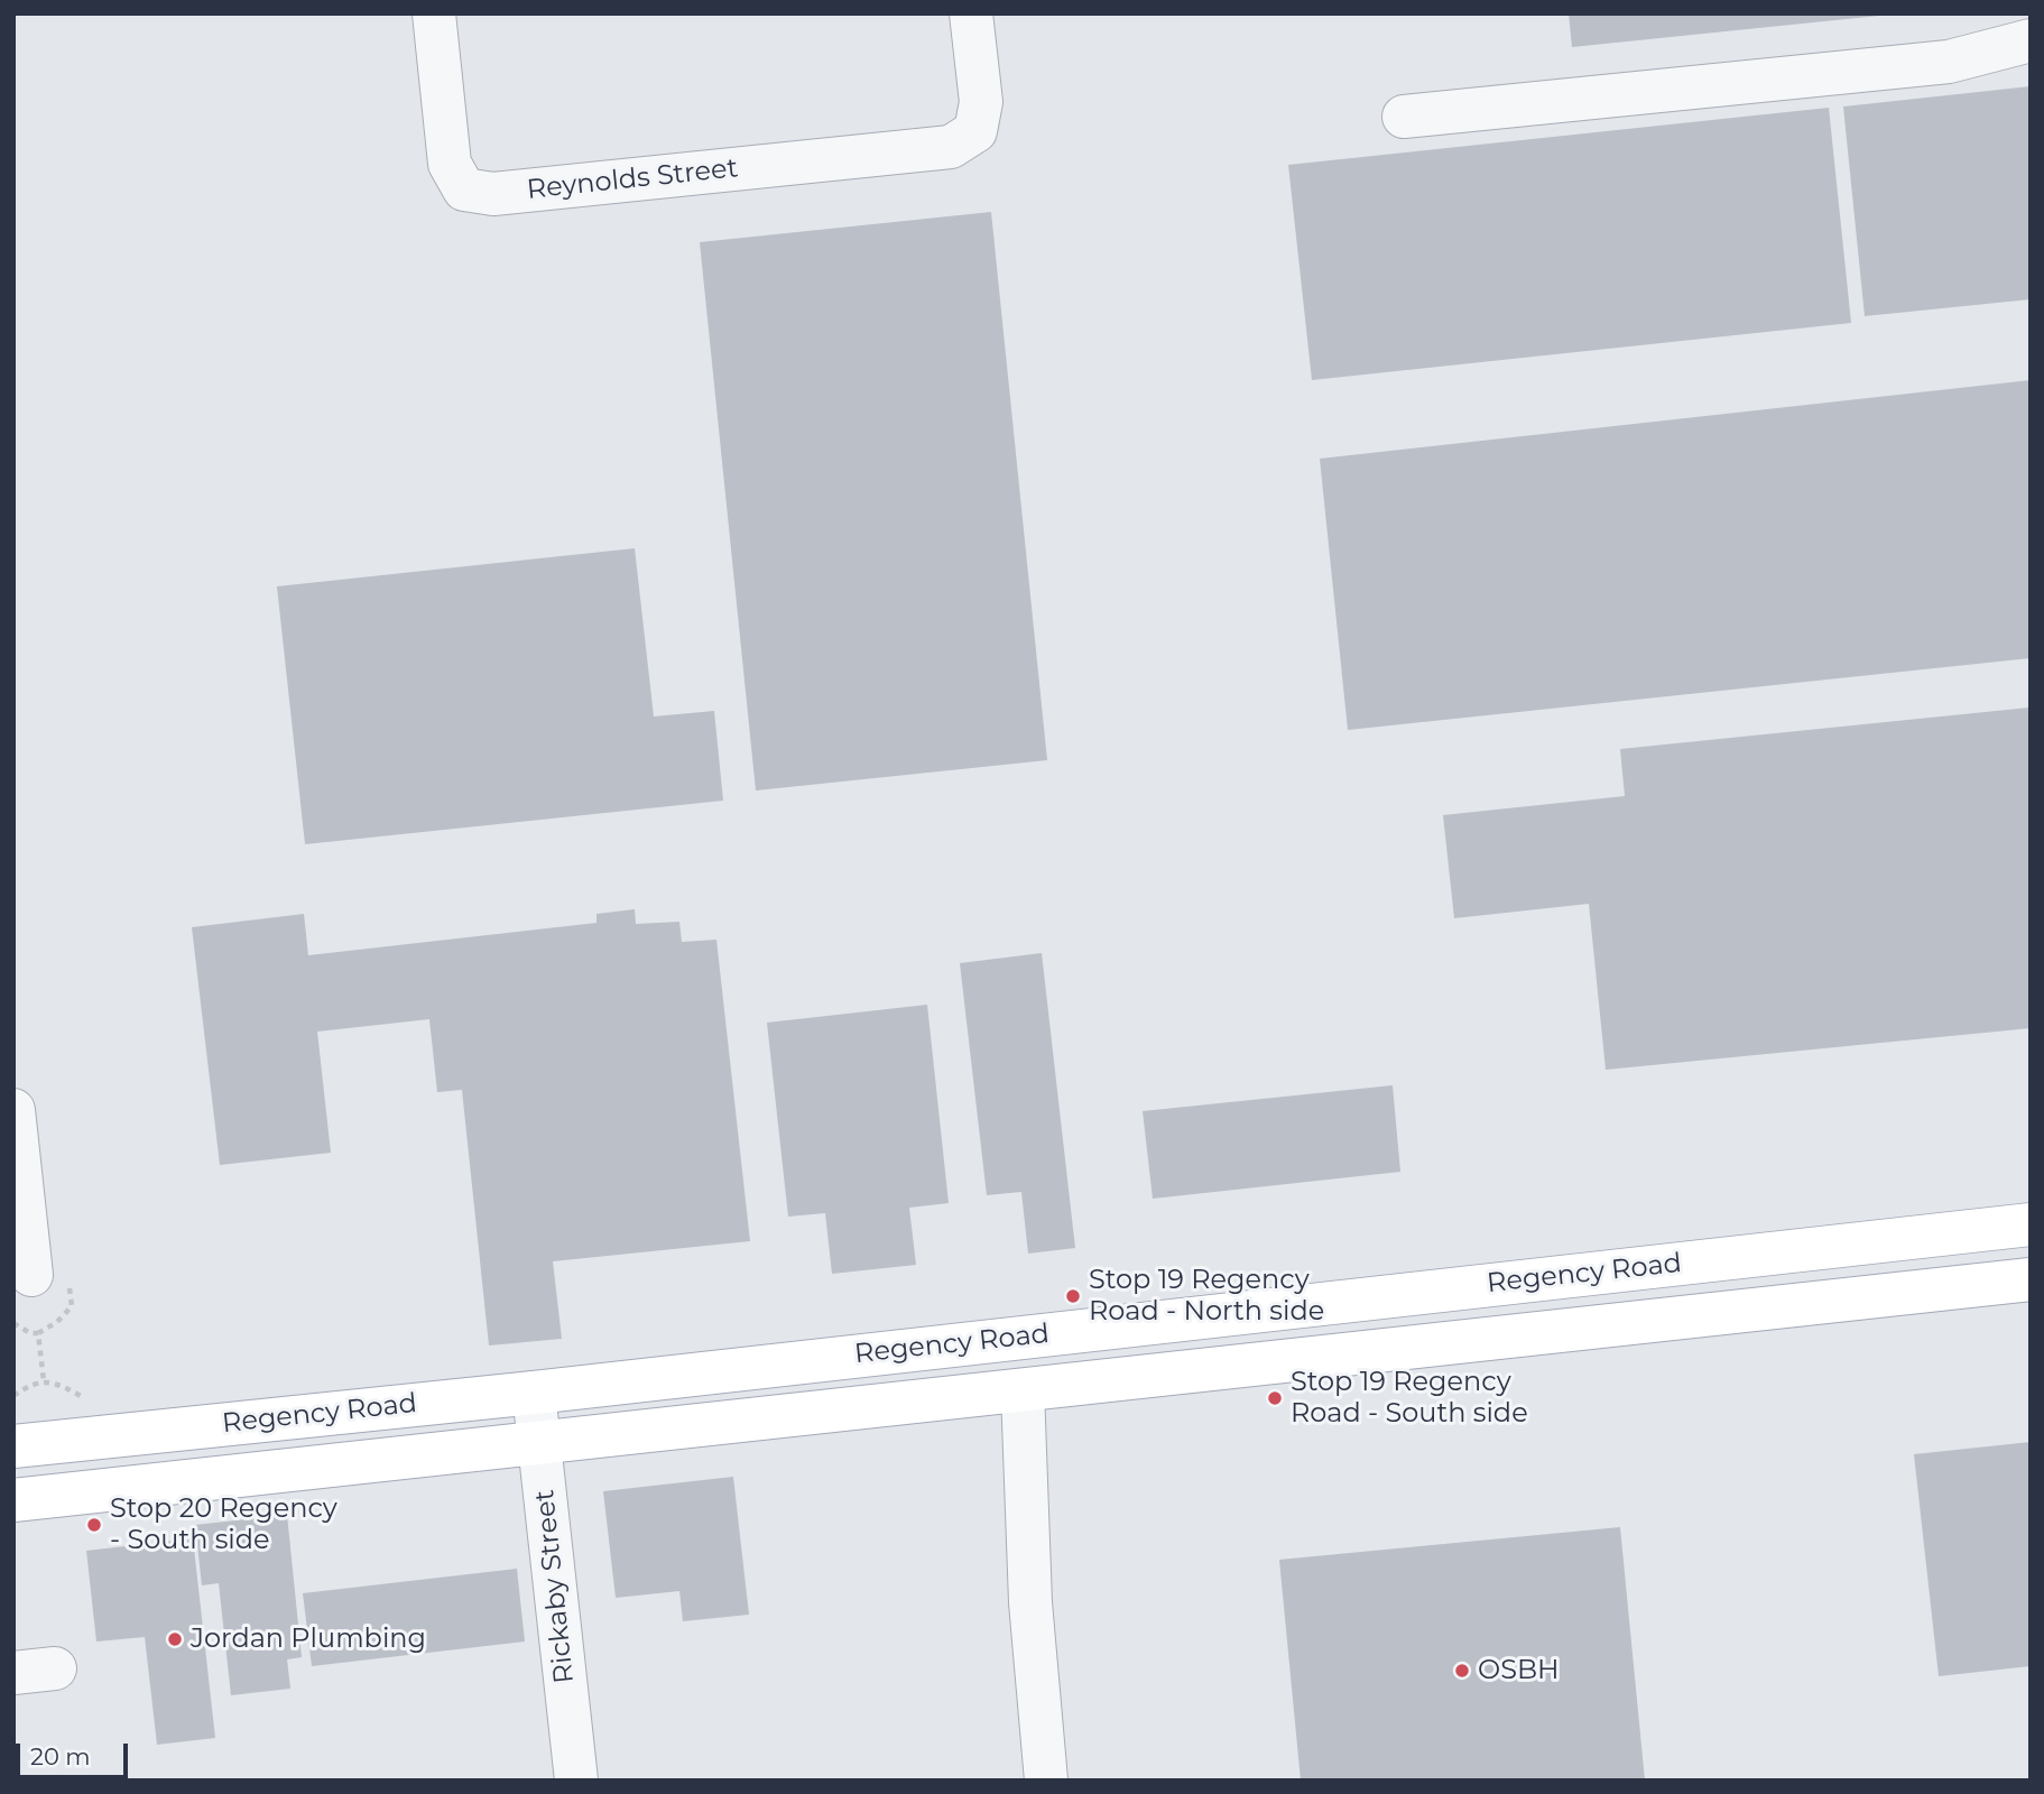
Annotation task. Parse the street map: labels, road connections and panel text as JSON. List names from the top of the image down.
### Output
{
  "streets": {
    "main road": ["Regency Road"],
    "street": ["Reynolds Street", "Rickaby Street"]
  },
  "crossings": [
    ["Regency Road", "Rickaby Street"]
  ],
  "places": [
    "Stop 19 Regency Road - North side",
    "Stop 19 Regency Road - South side",
    "Stop 20 Regency - South side",
    "Jordan Plumbing",
    "OSBH"
  ],
  "scale_bar": "20 m"
}
